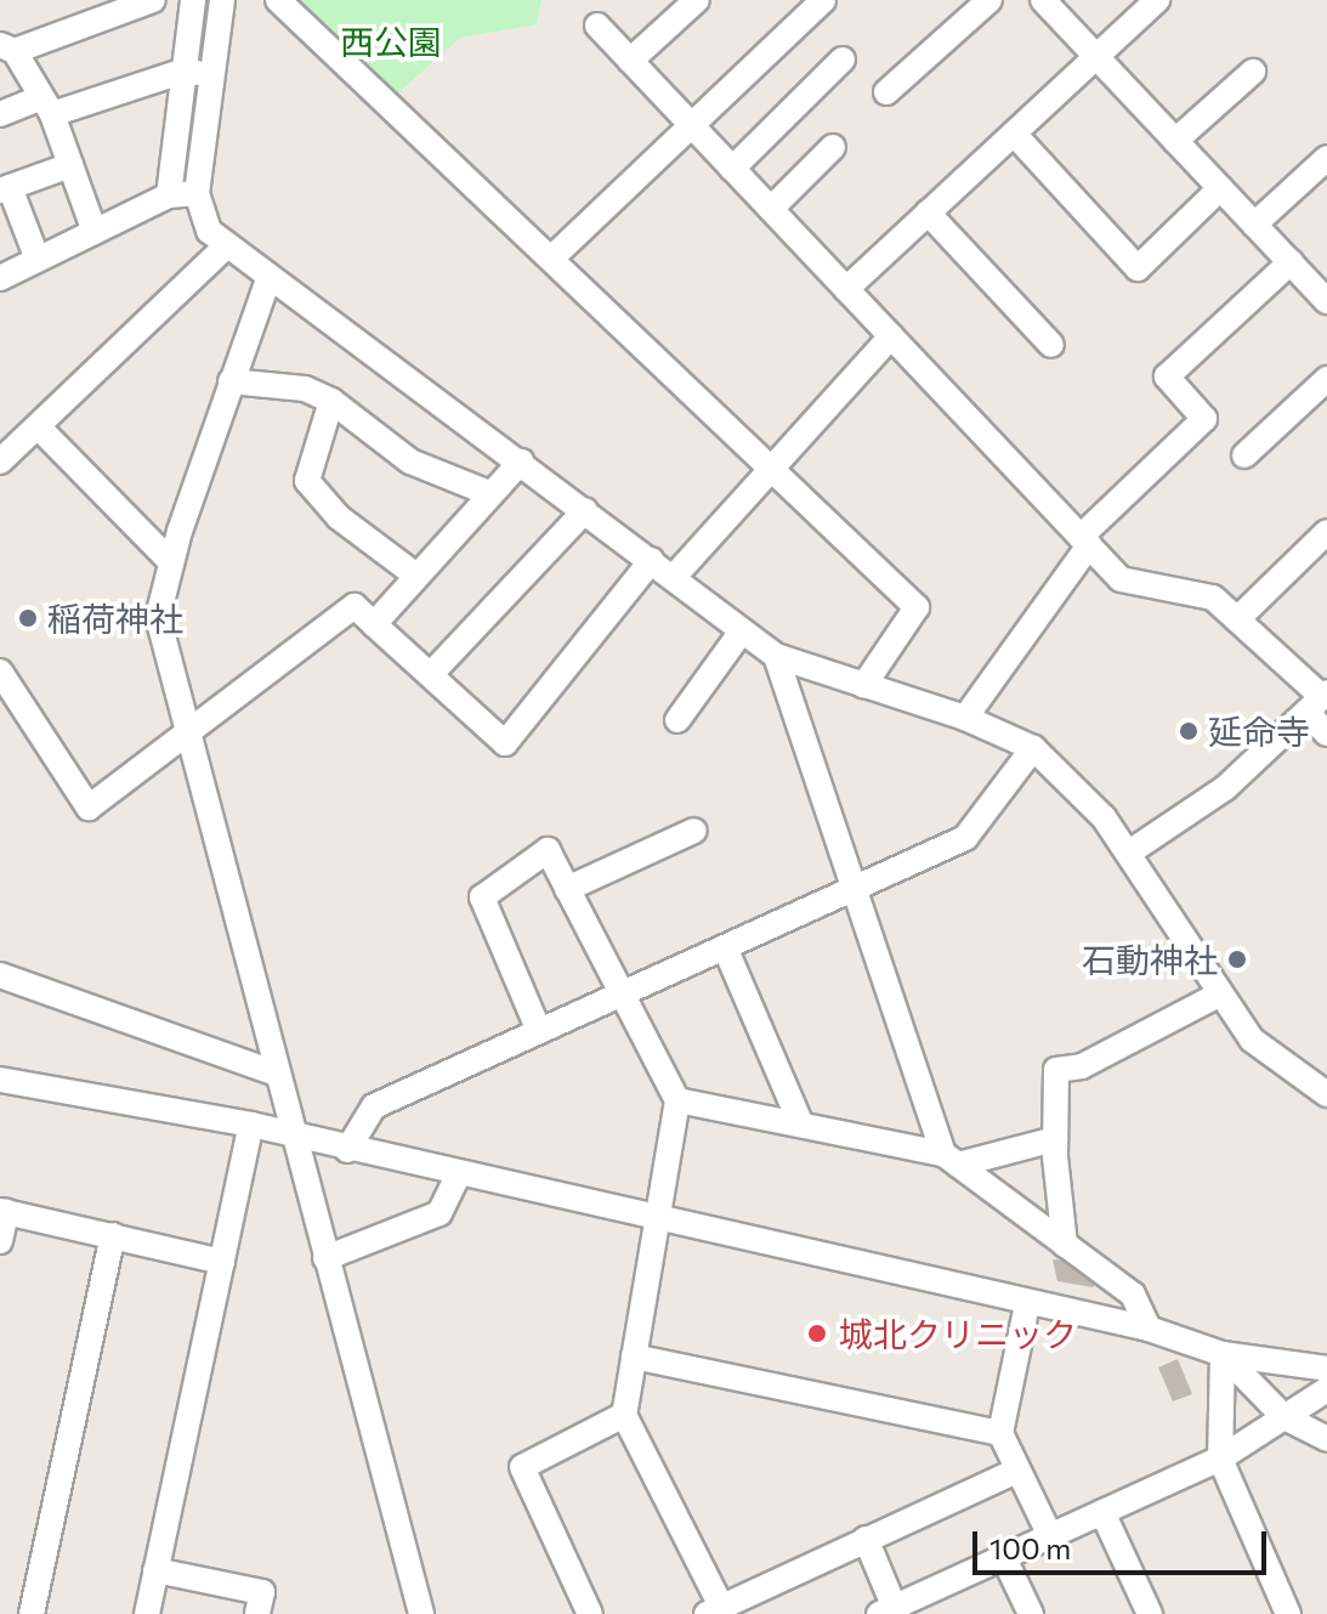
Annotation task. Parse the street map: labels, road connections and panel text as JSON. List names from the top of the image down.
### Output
{
  "parks": ["西公園"],
  "places": [
    "稲荷神社",
    "延命寺",
    "石動神社",
    "城北クリニック"
  ],
  "scale_bar": "100 m"
}
